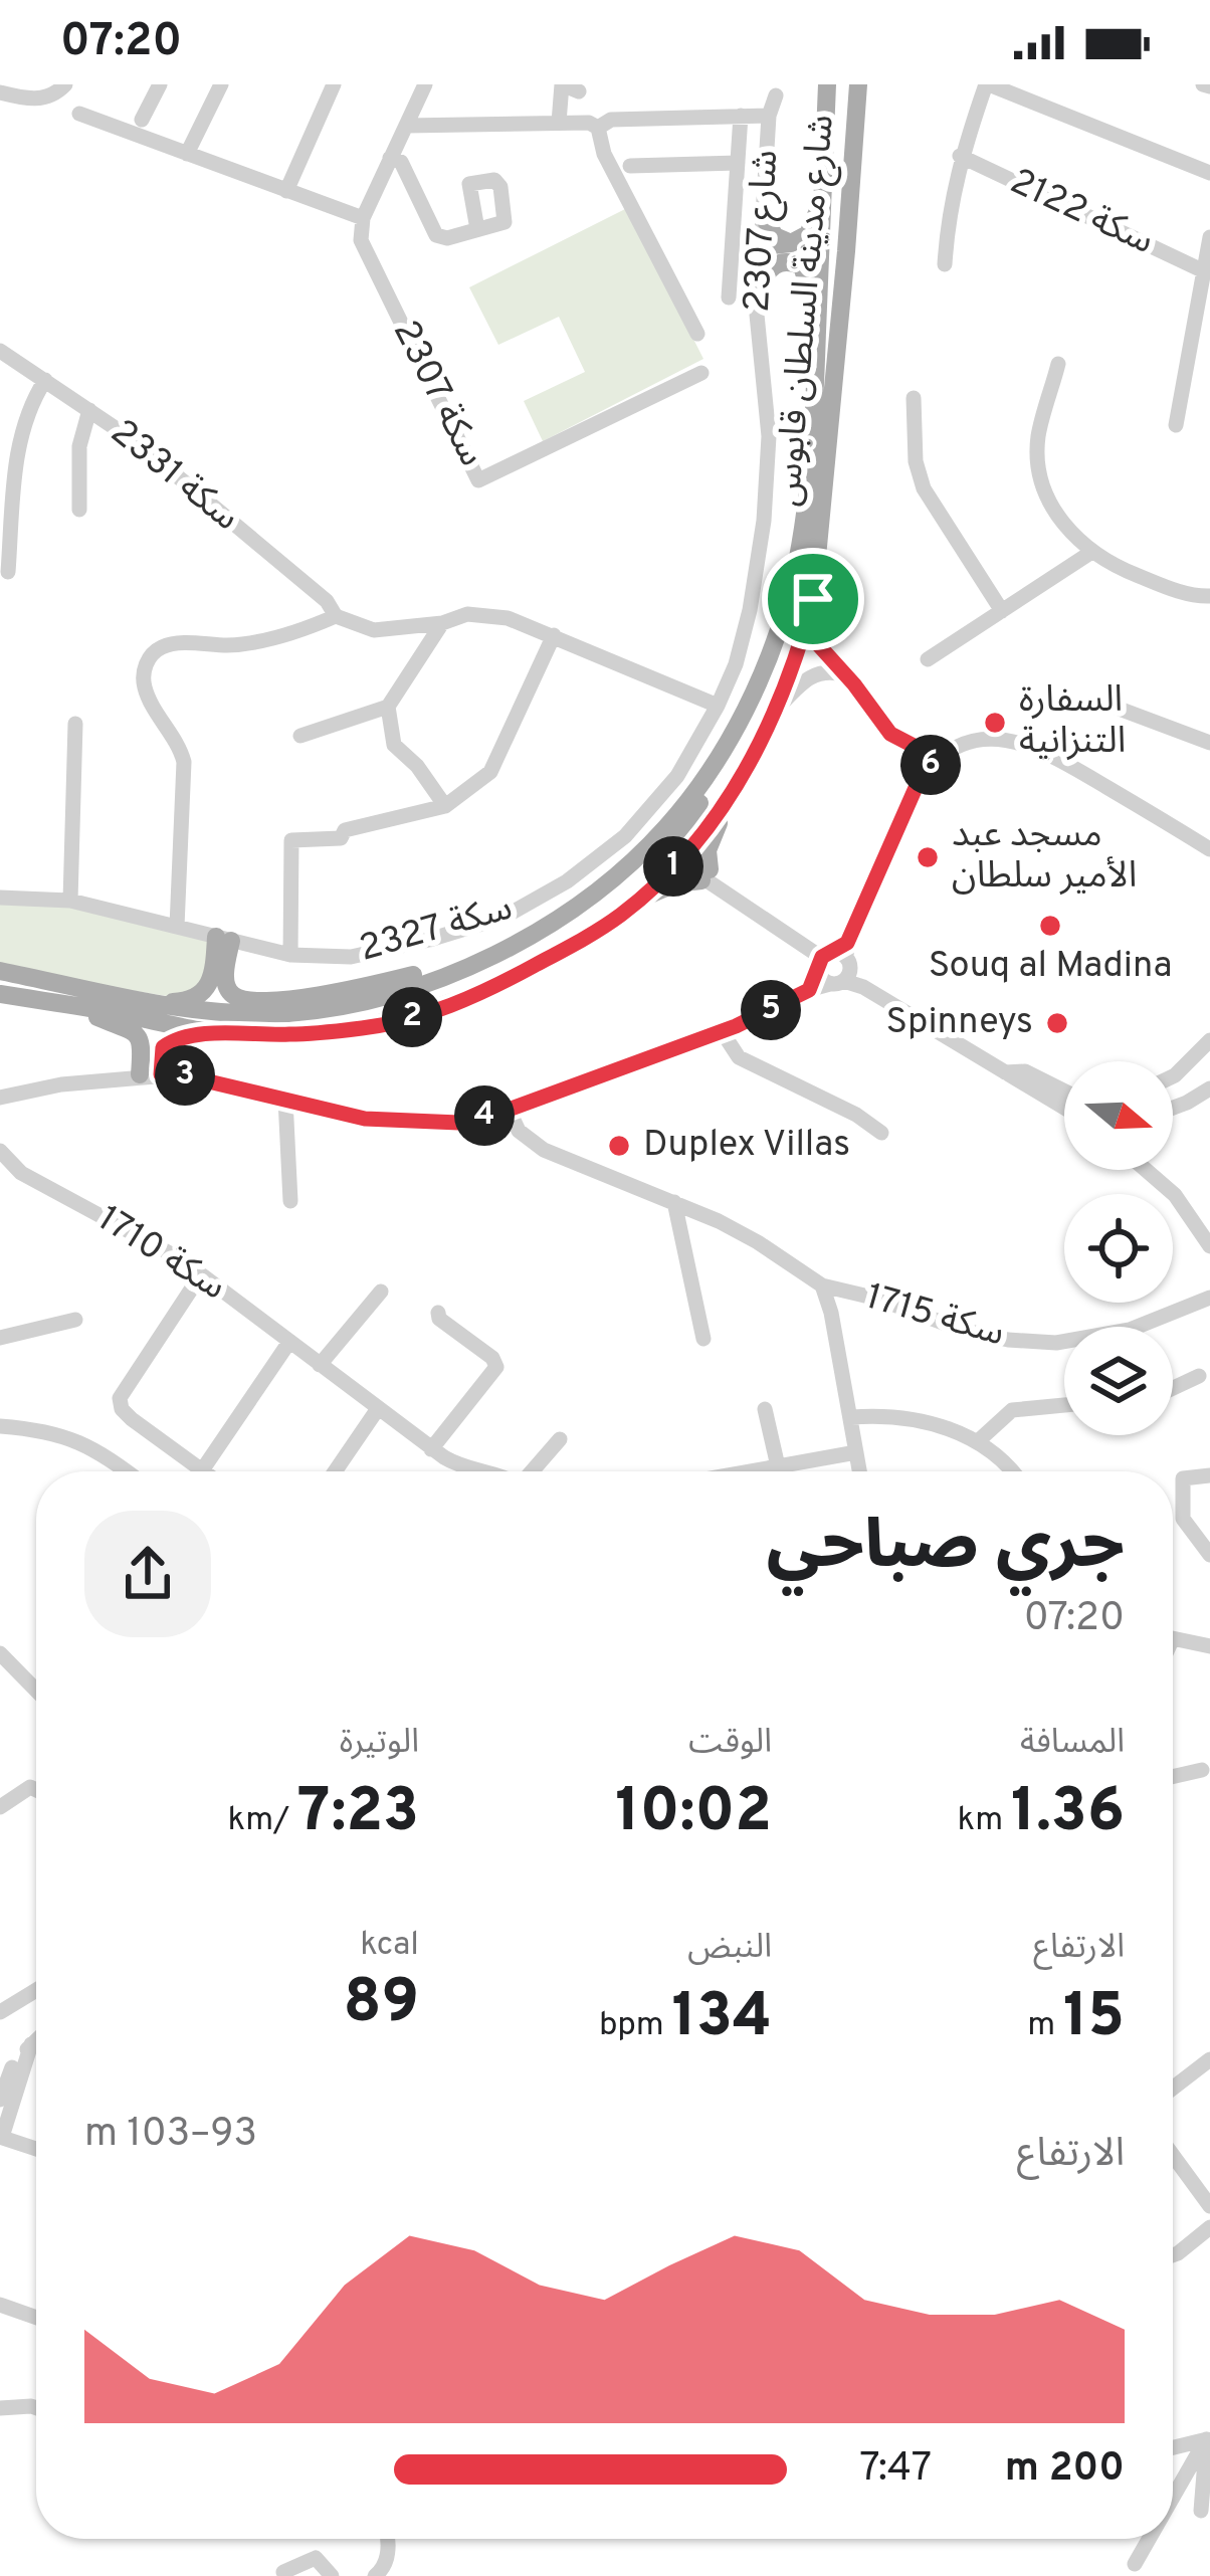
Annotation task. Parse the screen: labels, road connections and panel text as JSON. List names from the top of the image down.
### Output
{
  "streets": {
    "main road": ["شارع مدينة السلطان قابوس"],
    "street": [
      "سكة 2122",
      "2307 شارع",
      "سكة 2307",
      "سكة 2331",
      "سكة 2327",
      "سكة 1710",
      "سكة 1715"
    ]
  },
  "crossings": [
    ["2307 شارع", "سكة 2327"]
  ],
  "places": [
    "السفارة التنزانية",
    "مسجد عبد الأمير سلطان",
    "Souq al Madina",
    "Spinneys",
    "Duplex Villas"
  ],
  "north": "right",
  "page": {
    "status": "07:20",
    "pins": [
      "6",
      "1",
      "5",
      "2",
      "3",
      "4"
    ],
    "heading": ["جري صباحي", "07:20"],
    "stats": [
      ["المسافة", "1.36 km"],
      ["الوقت", "10:02"],
      ["الوتيرة", "7:23 /km"],
      ["الارتفاع", "15 m"],
      ["النبض", "134 bpm"],
      ["kcal", "89"]
    ],
    "chart": ["الارتفاع", "93–103 m"],
    "list": [
      {
        "name": "200 m",
        "note": "7:47"
      }
    ]
  }
}
